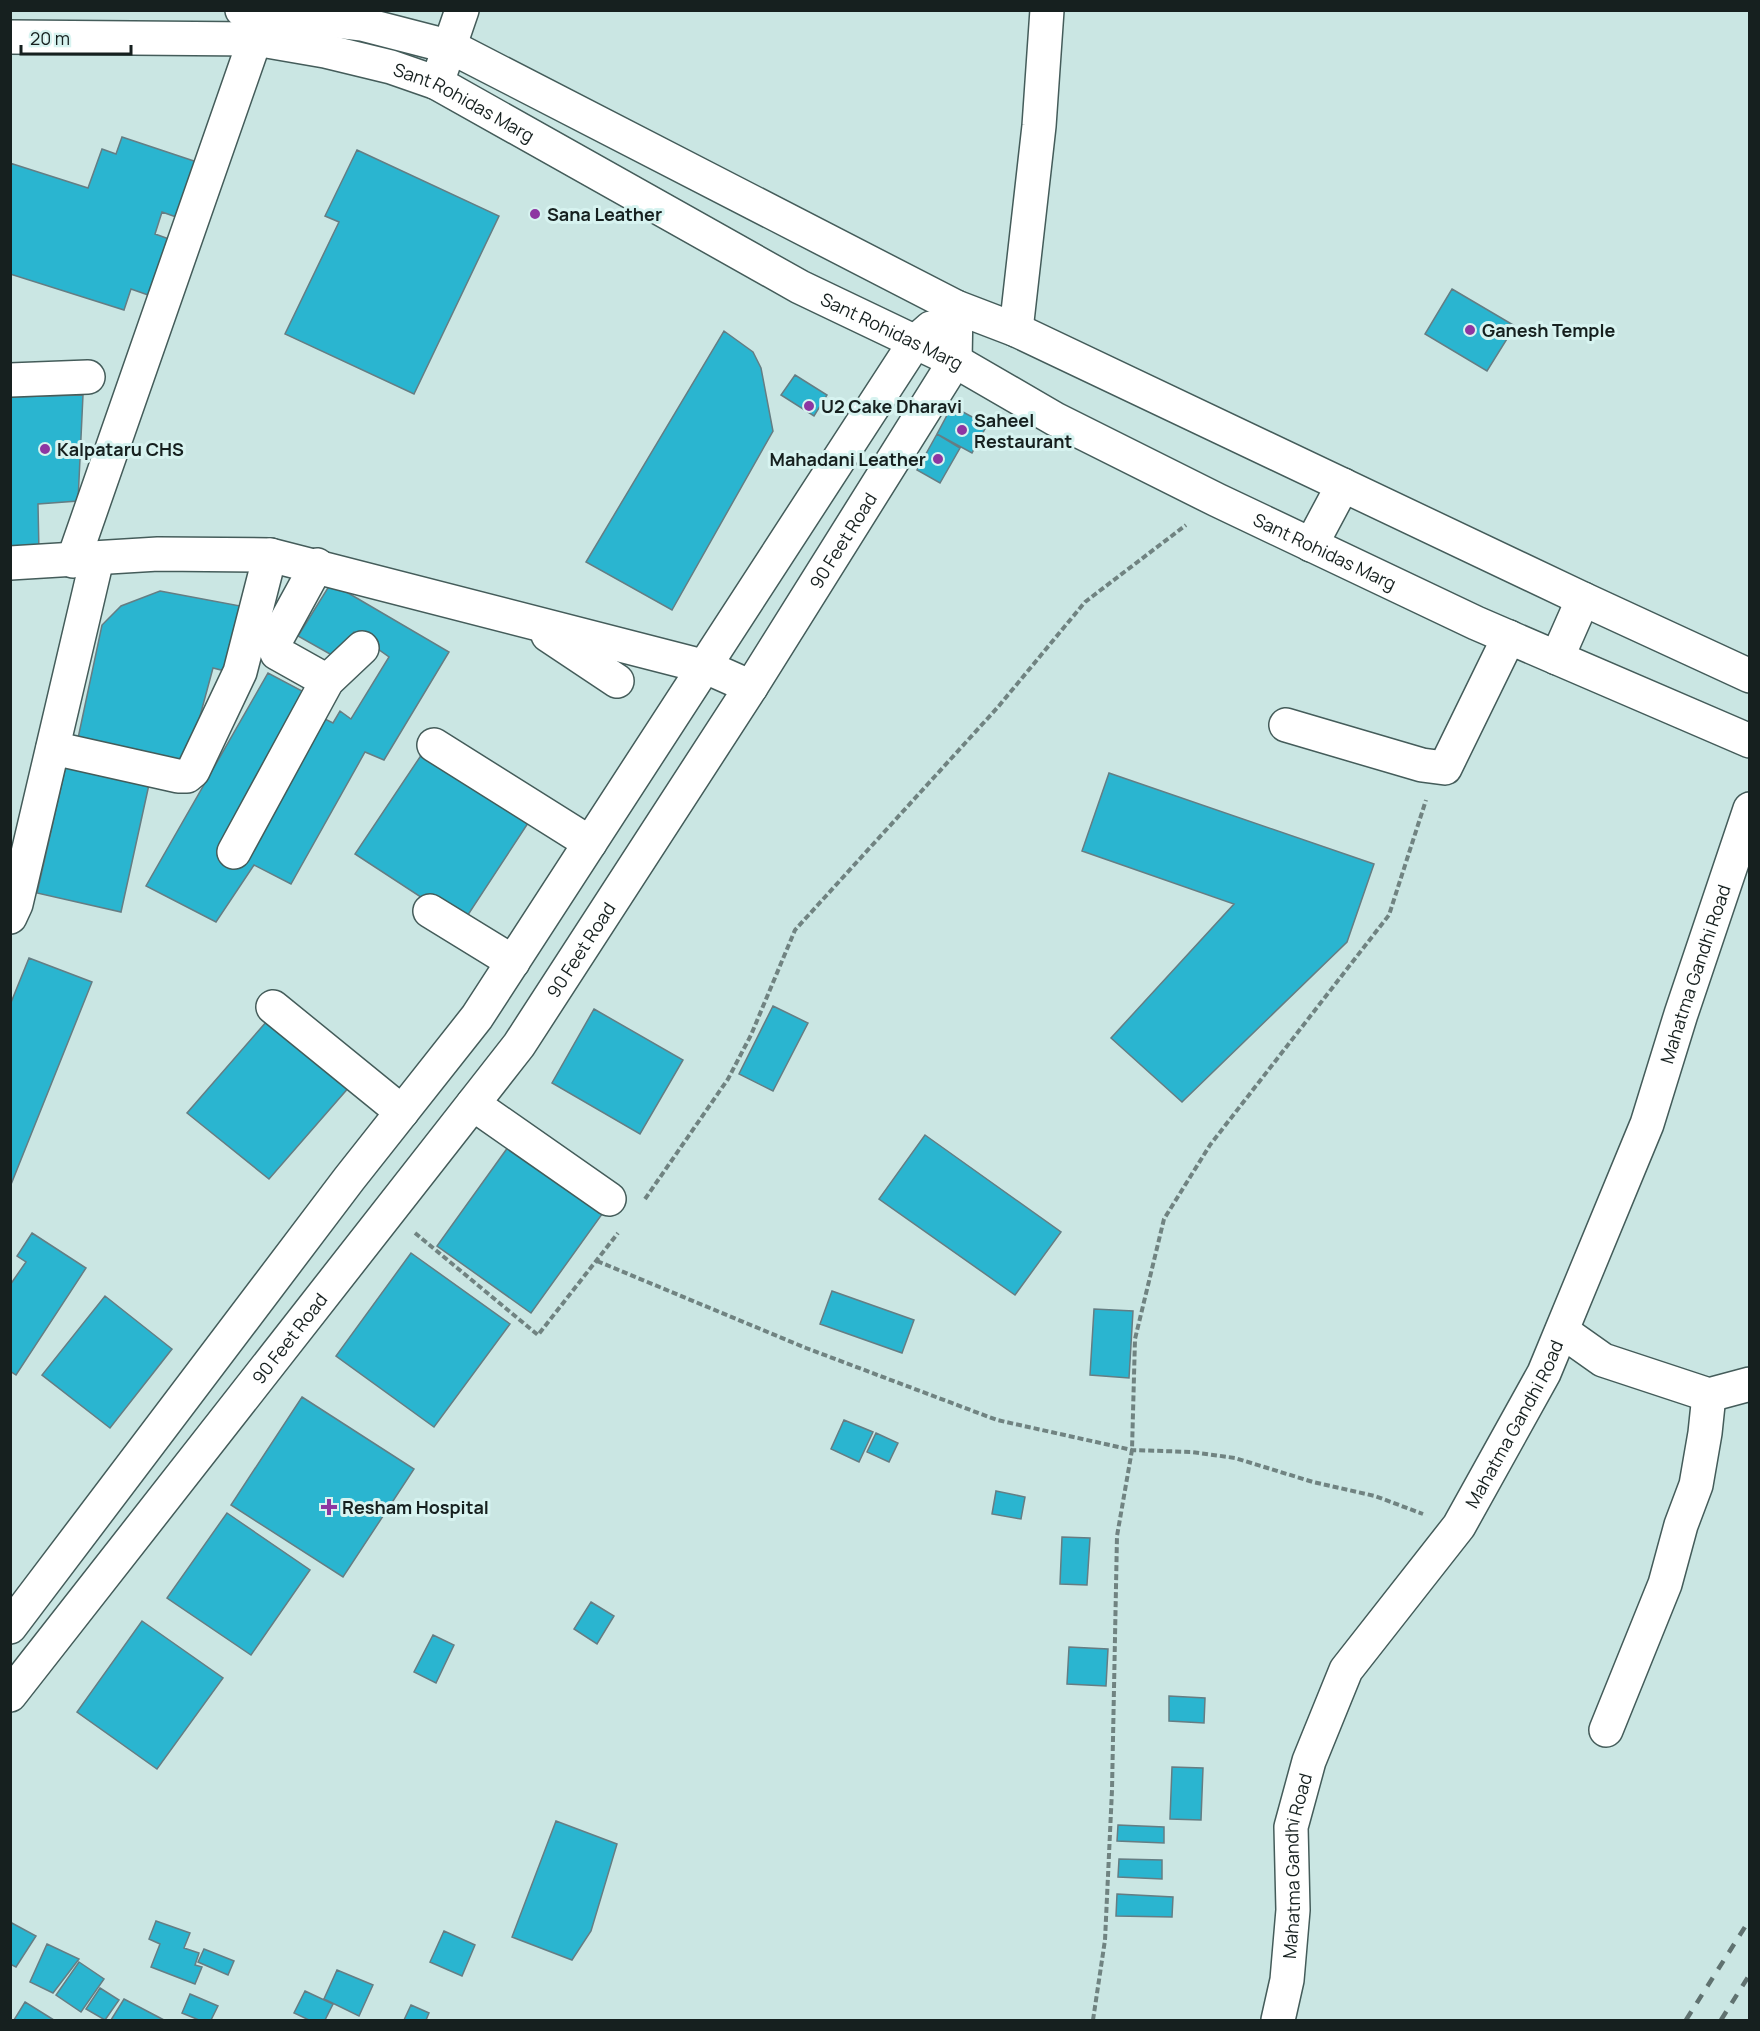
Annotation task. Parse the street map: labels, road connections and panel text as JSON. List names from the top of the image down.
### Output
{
  "streets": {
    "main road": ["Sant Rohidas Marg", "90 Feet Road", "Mahatma Gandhi Road"]
  },
  "crossings": [
    ["Sant Rohidas Marg", "90 Feet Road"]
  ],
  "places": {
    "other": [
      "Sana Leather",
      "Ganesh Temple",
      "U2 Cake Dharavi",
      "Saheel Restaurant",
      "Kalpataru CHS",
      "Mahadani Leather"
    ],
    "health": ["Resham Hospital"]
  },
  "scale_bar": "20 m"
}
